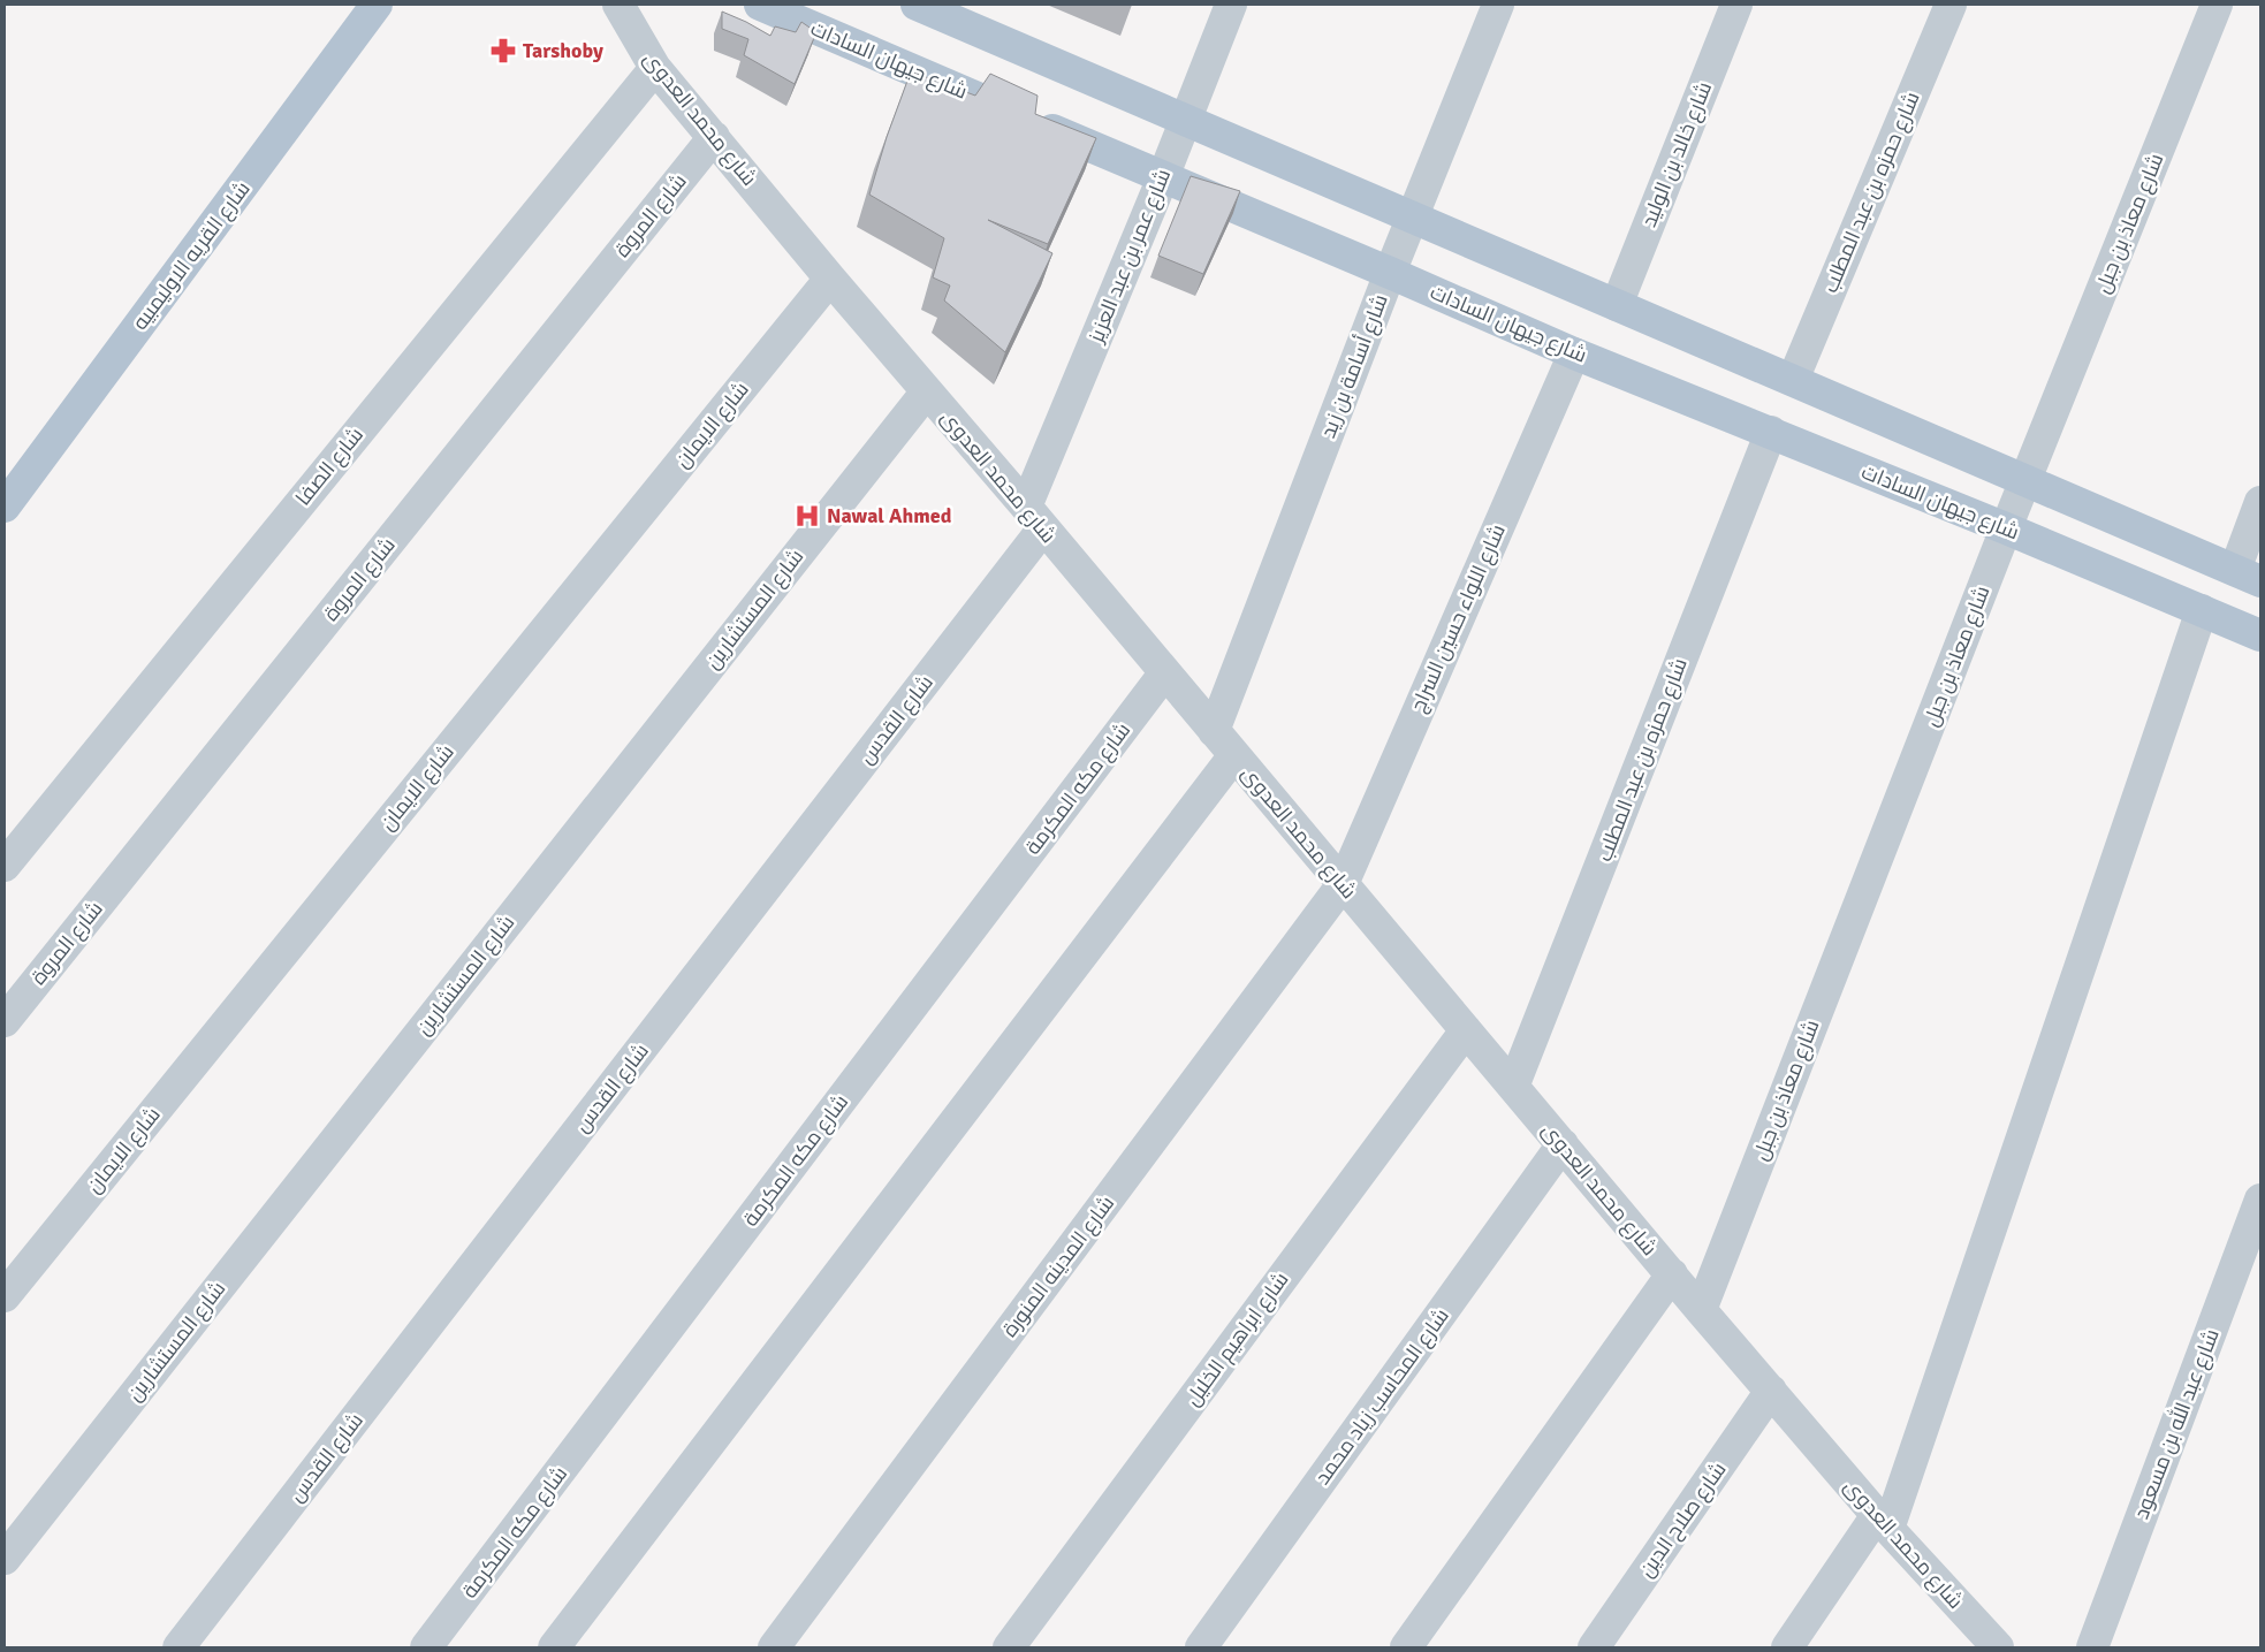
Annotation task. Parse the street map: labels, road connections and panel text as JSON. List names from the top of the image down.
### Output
{
  "streets": {
    "main road": ["شارع جيهان السادات", "شارع القريه الاوليمبيه"],
    "street": [
      "شارع محمد العدوى",
      "شارع خالد بن الوليد",
      "شارع حمزه بن عبد المطلب",
      "شارع المروة",
      "شارع معاذ بن جبل",
      "شارع عمر بن عبد العزيز",
      "شارع أسامة بن زيد",
      "شارع الايمان",
      "شارع الصفا",
      "شارع المستشارين",
      "شارع اللواء حسين السراج",
      "شارع القدس",
      "شارع مكه المكرمة",
      "شارع المدينه المنورة",
      "شارع ابراهيم الخليل",
      "شارع المحاسب زياد محمد",
      "شارع عبد الله بن مسعود",
      "شارع صلاح الدين"
    ]
  },
  "crossings": [
    ["شارع جيهان السادات", "شارع حمزه بن عبد المطلب"],
    ["شارع جيهان السادات", "شارع معاذ بن جبل"],
    ["شارع جيهان السادات", "شارع عمر بن عبد العزيز"],
    ["شارع جيهان السادات", "شارع أسامة بن زيد"],
    ["شارع جيهان السادات", "شارع اللواء حسين السراج"],
    ["شارع محمد العدوى", "شارع حمزه بن عبد المطلب"],
    ["شارع محمد العدوى", "شارع المروة"],
    ["شارع محمد العدوى", "شارع معاذ بن جبل"],
    ["شارع محمد العدوى", "شارع عمر بن عبد العزيز"],
    ["شارع محمد العدوى", "شارع أسامة بن زيد"],
    ["شارع محمد العدوى", "شارع الايمان"],
    ["شارع محمد العدوى", "شارع الصفا"],
    ["شارع محمد العدوى", "شارع المستشارين"],
    ["شارع محمد العدوى", "شارع اللواء حسين السراج"],
    ["شارع محمد العدوى", "شارع القدس"],
    ["شارع محمد العدوى", "شارع مكه المكرمة"],
    ["شارع محمد العدوى", "شارع المدينه المنورة"],
    ["شارع محمد العدوى", "شارع ابراهيم الخليل"],
    ["شارع محمد العدوى", "شارع المحاسب زياد محمد"],
    ["شارع محمد العدوى", "شارع صلاح الدين"],
    ["شارع عمر بن عبد العزيز", "شارع القدس"],
    ["شارع اللواء حسين السراج", "شارع المدينه المنورة"]
  ],
  "places": {
    "pharmacy": ["Tarshoby"],
    "hospital": ["Nawal Ahmed"]
  }
}
